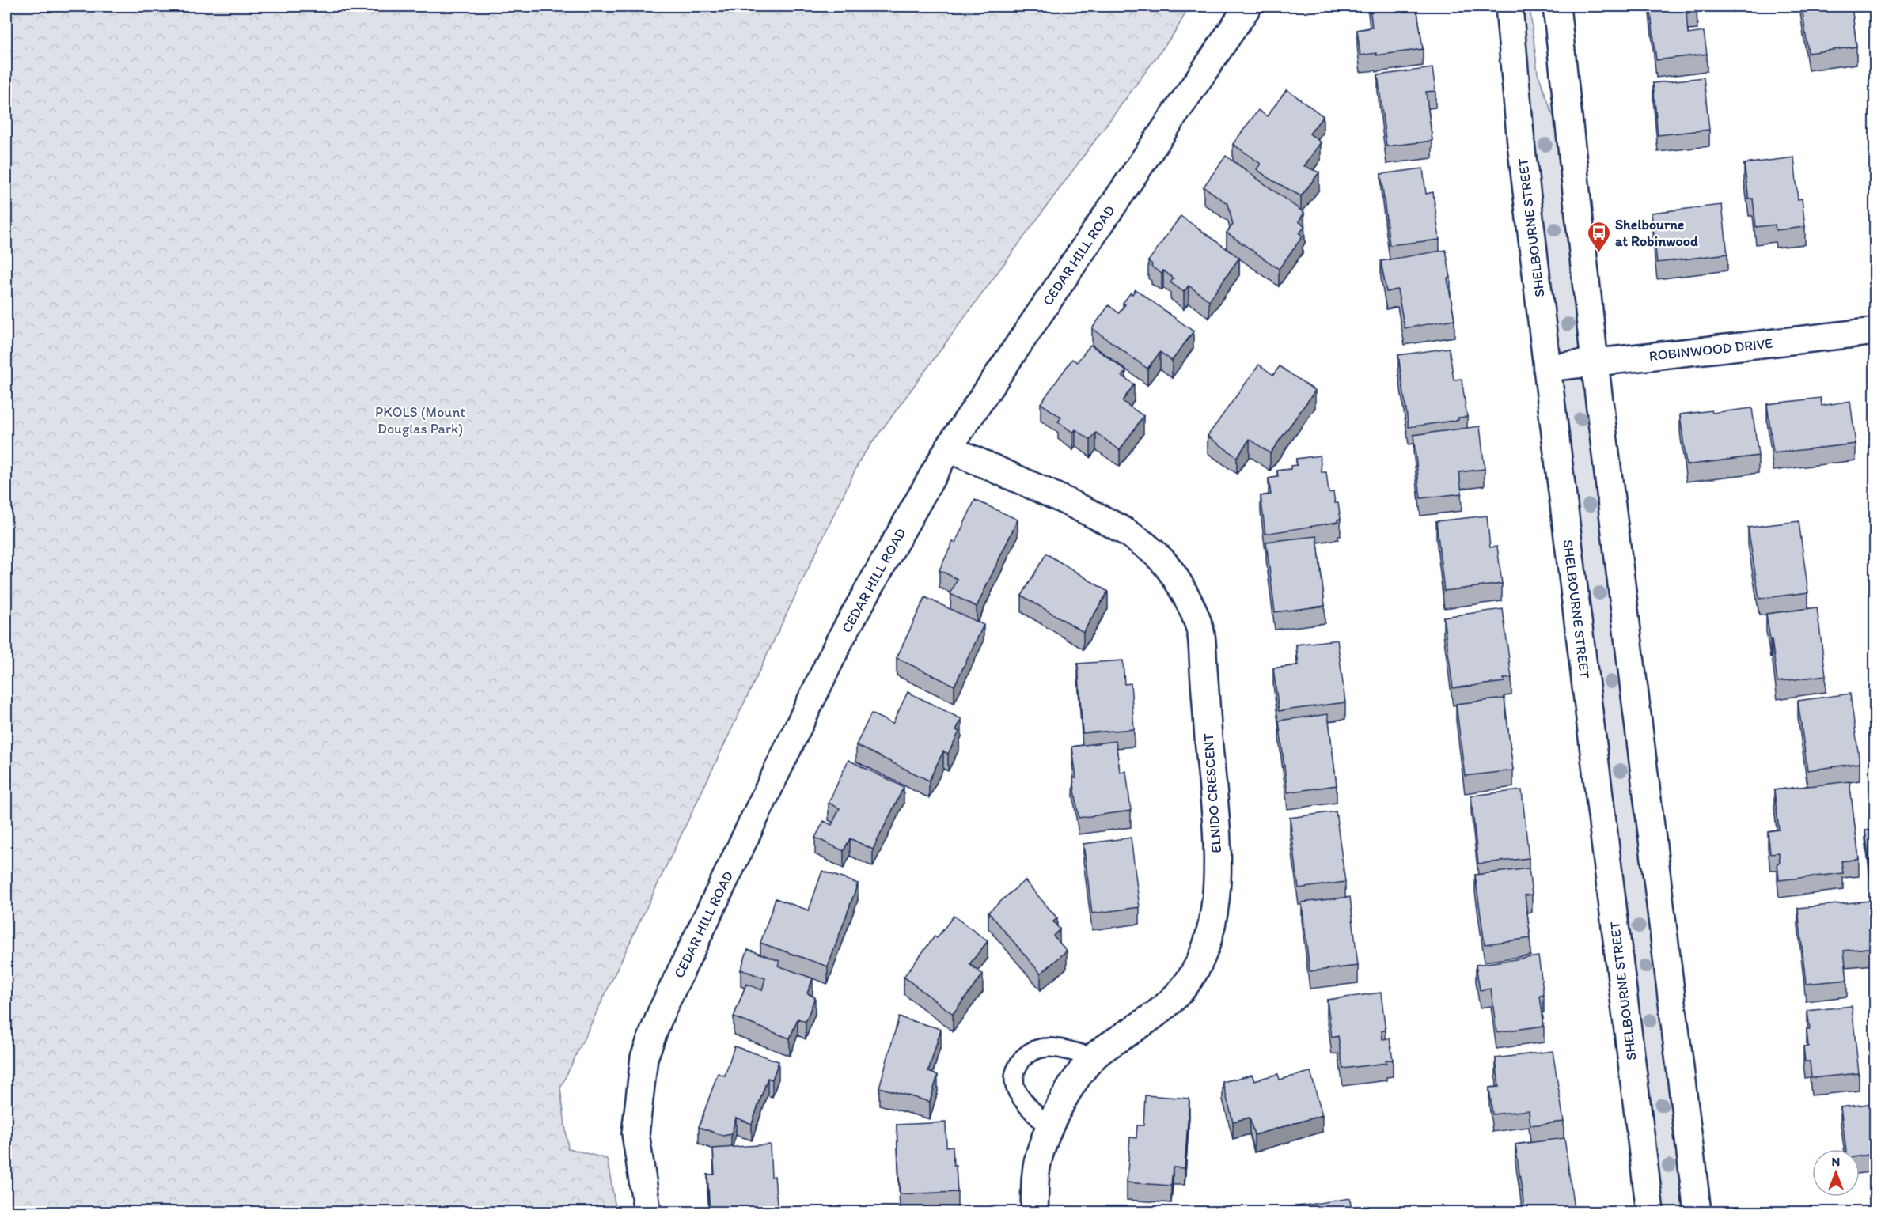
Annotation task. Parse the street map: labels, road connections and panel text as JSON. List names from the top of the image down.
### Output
{
  "streets": {
    "street": [
      "SHELBOURNE STREET",
      "CEDAR HILL ROAD",
      "ROBINWOOD DRIVE",
      "ELNIDO CRESCENT"
    ]
  },
  "crossings": [
    ["SHELBOURNE STREET", "ROBINWOOD DRIVE"],
    ["CEDAR HILL ROAD", "ELNIDO CRESCENT"]
  ],
  "parks": ["PKOLS (Mount Douglas Park)"],
  "places": {
    "bus stop": ["Shelbourne at Robinwood"]
  },
  "north": "top"
}
